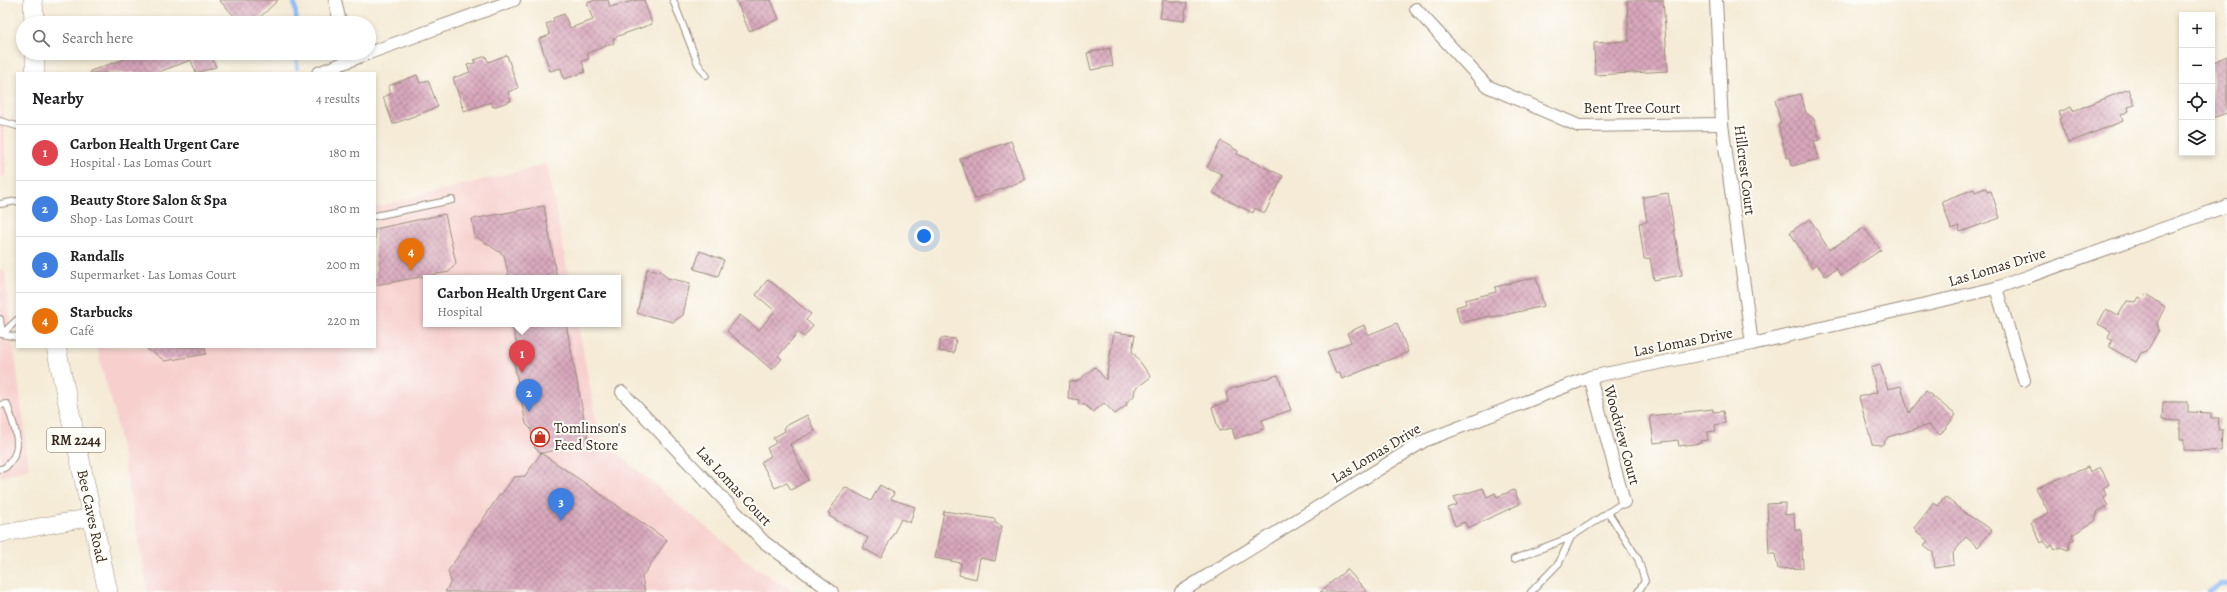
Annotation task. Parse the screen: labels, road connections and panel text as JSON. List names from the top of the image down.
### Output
{
  "streets": {
    "main road": ["RM 2244", "Bee Caves Road"],
    "street": [
      "Bent Tree Court",
      "Hillcrest Court",
      "Las Lomas Drive",
      "Woodview Court",
      "Las Lomas Court"
    ]
  },
  "crossings": [
    ["Bent Tree Court", "Hillcrest Court"],
    ["Hillcrest Court", "Las Lomas Drive"],
    ["Las Lomas Drive", "Woodview Court"]
  ],
  "places": {
    "shop": ["Tomlinson's Feed Store"]
  },
  "page": {
    "map_buttons": ["+", "−"],
    "search": "Search here",
    "heading": ["Nearby", "4 results"],
    "list": [
      {
        "mark": "1",
        "name": "Carbon Health Urgent Care",
        "note": "Hospital · Las Lomas Court",
        "value": "180 m"
      },
      {
        "mark": "2",
        "name": "Beauty Store Salon & Spa",
        "note": "Shop · Las Lomas Court",
        "value": "180 m"
      },
      {
        "mark": "3",
        "name": "Randalls",
        "note": "Supermarket · Las Lomas Court",
        "value": "200 m"
      },
      {
        "mark": "4",
        "name": "Starbucks",
        "note": "Café",
        "value": "220 m"
      }
    ],
    "pins": [
      "4",
      "1",
      "2",
      "3"
    ],
    "popup": ["Carbon Health Urgent Care", "Hospital"]
  }
}
